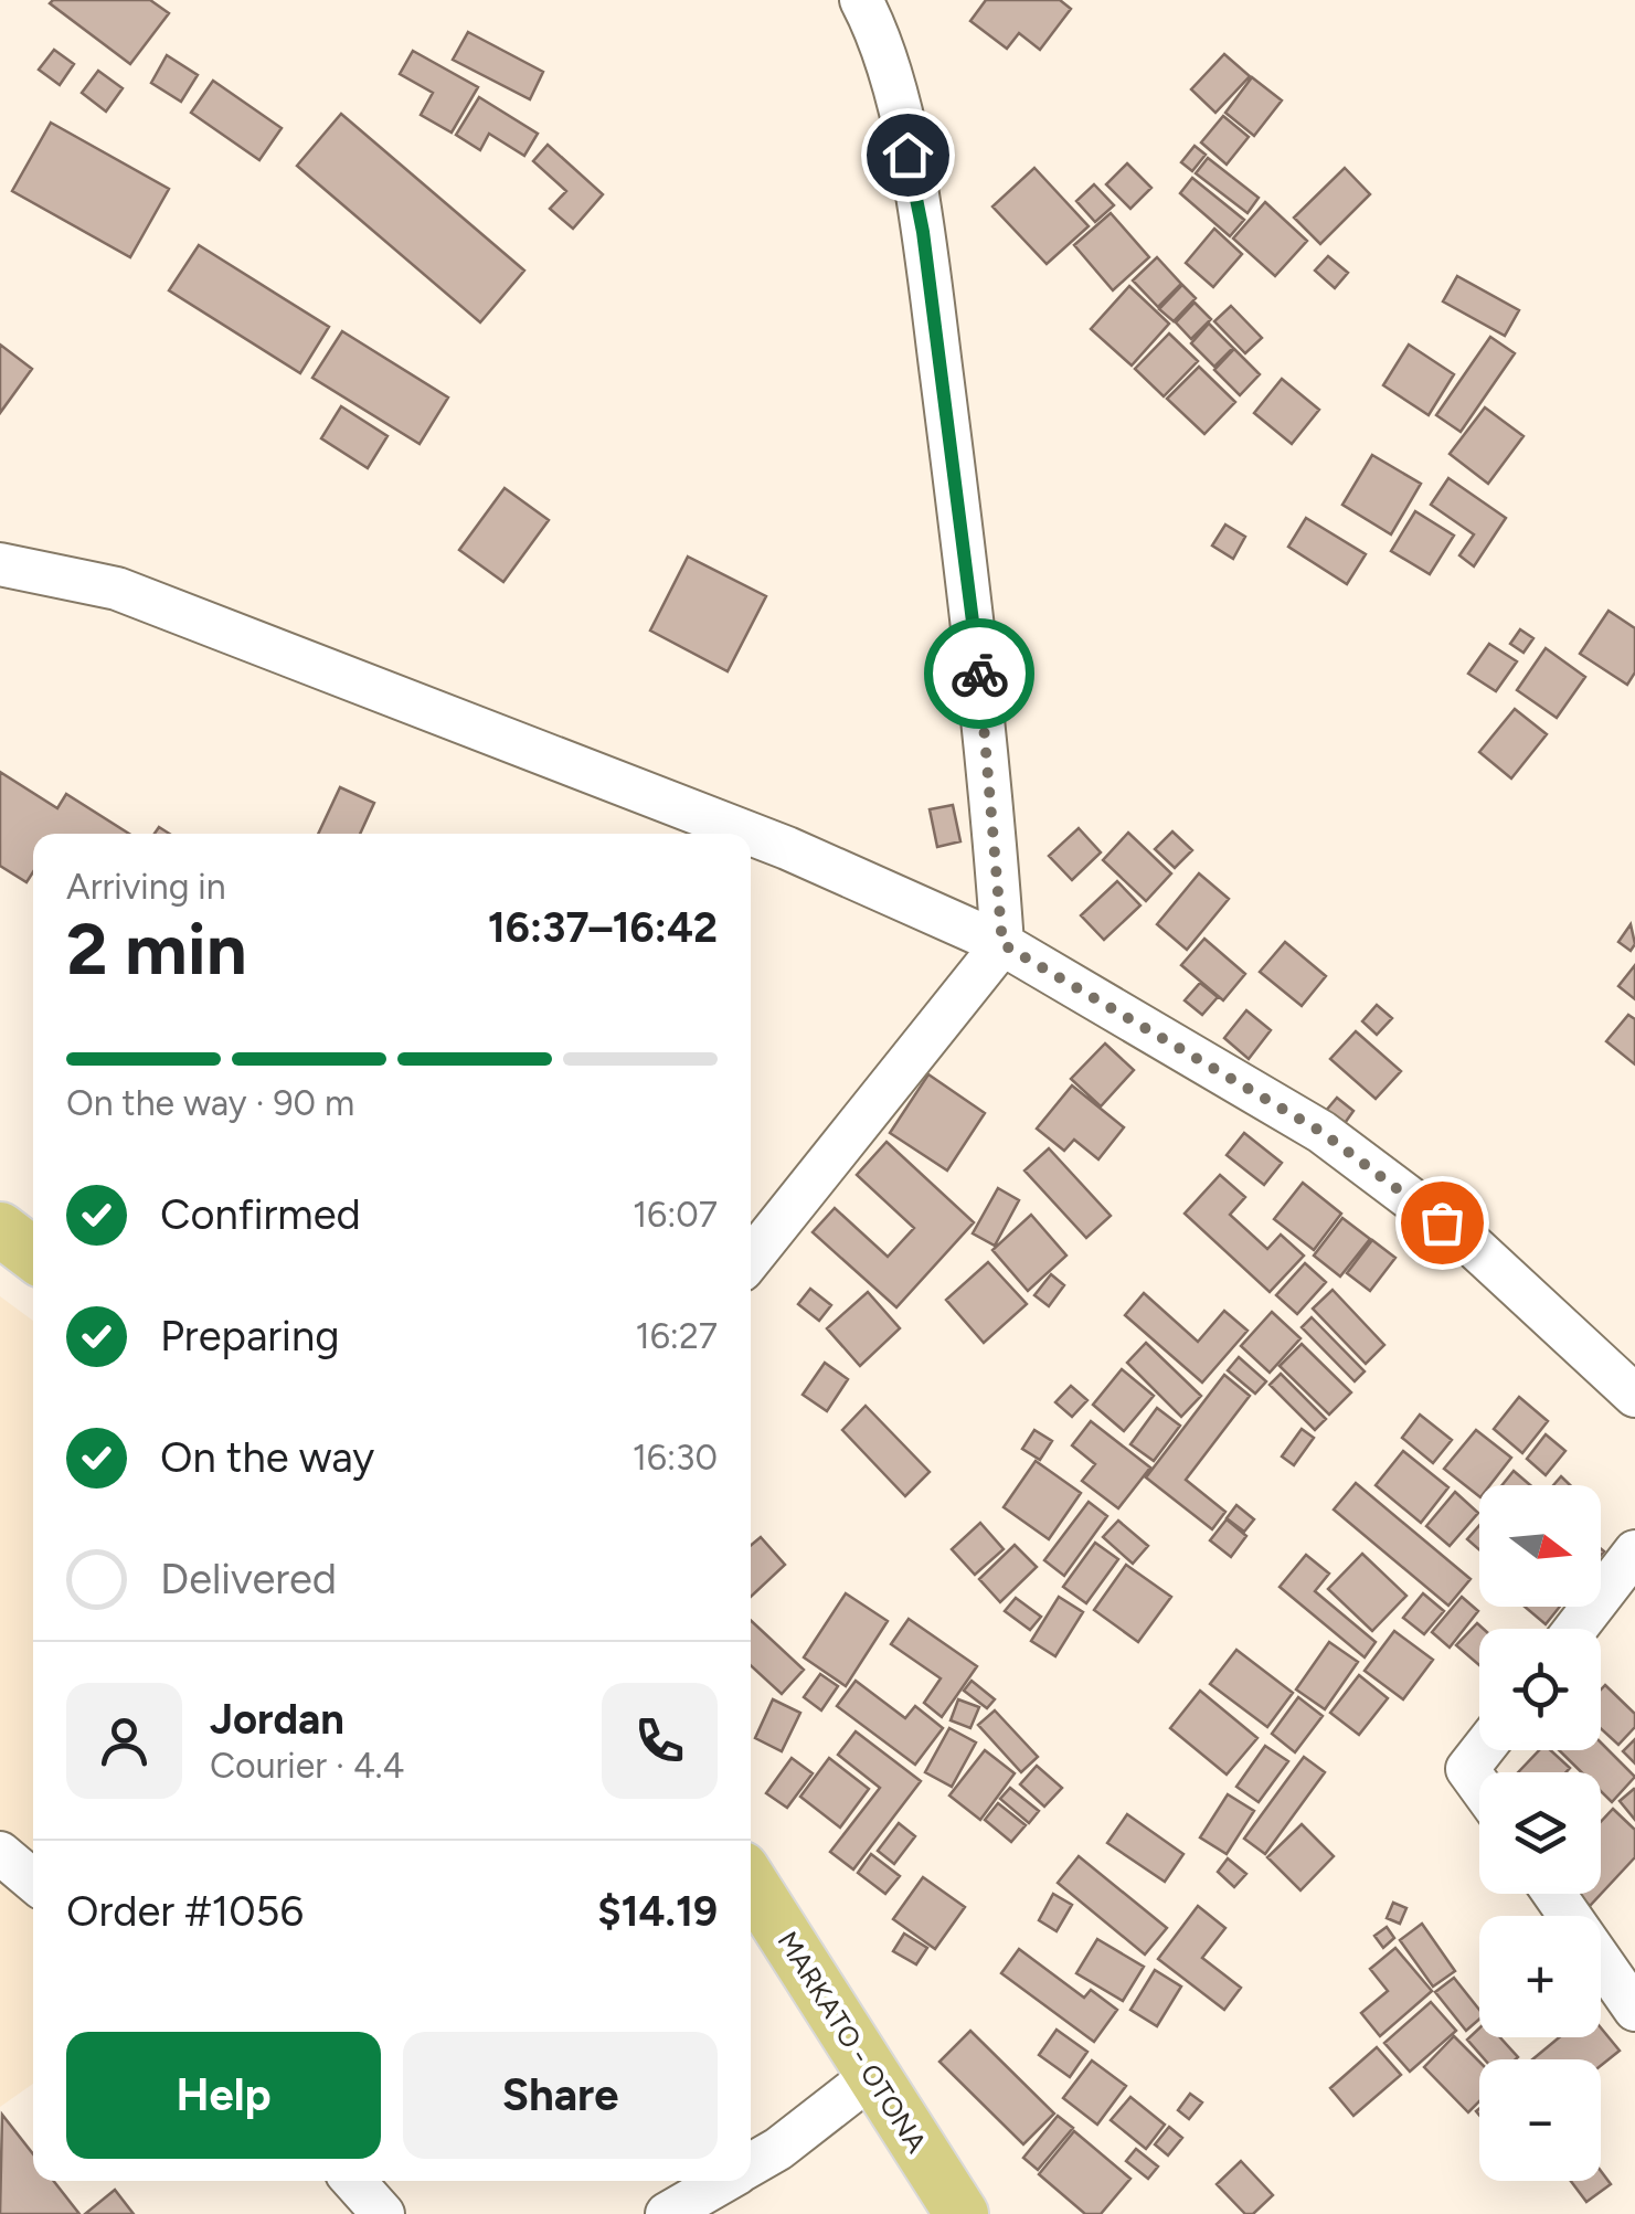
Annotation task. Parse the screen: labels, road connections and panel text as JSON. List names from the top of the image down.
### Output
{
  "streets": {
    "main road": ["MARKATO - OTONA"]
  },
  "north": "right",
  "page": {
    "heading": ["2 min", "Arriving in", "16:37–16:42"],
    "panel": [
      "Jordan",
      "Courier · 4.4",
      "Order #1056",
      "$14.19"
    ],
    "bar": "On the way · 90 m",
    "list": [
      ["Confirmed", "16:07"],
      ["Preparing", "16:27"],
      ["On the way", "16:30"],
      "Delivered"
    ],
    "map_buttons": ["+", "−"],
    "buttons": ["Help", "Share"]
  }
}
